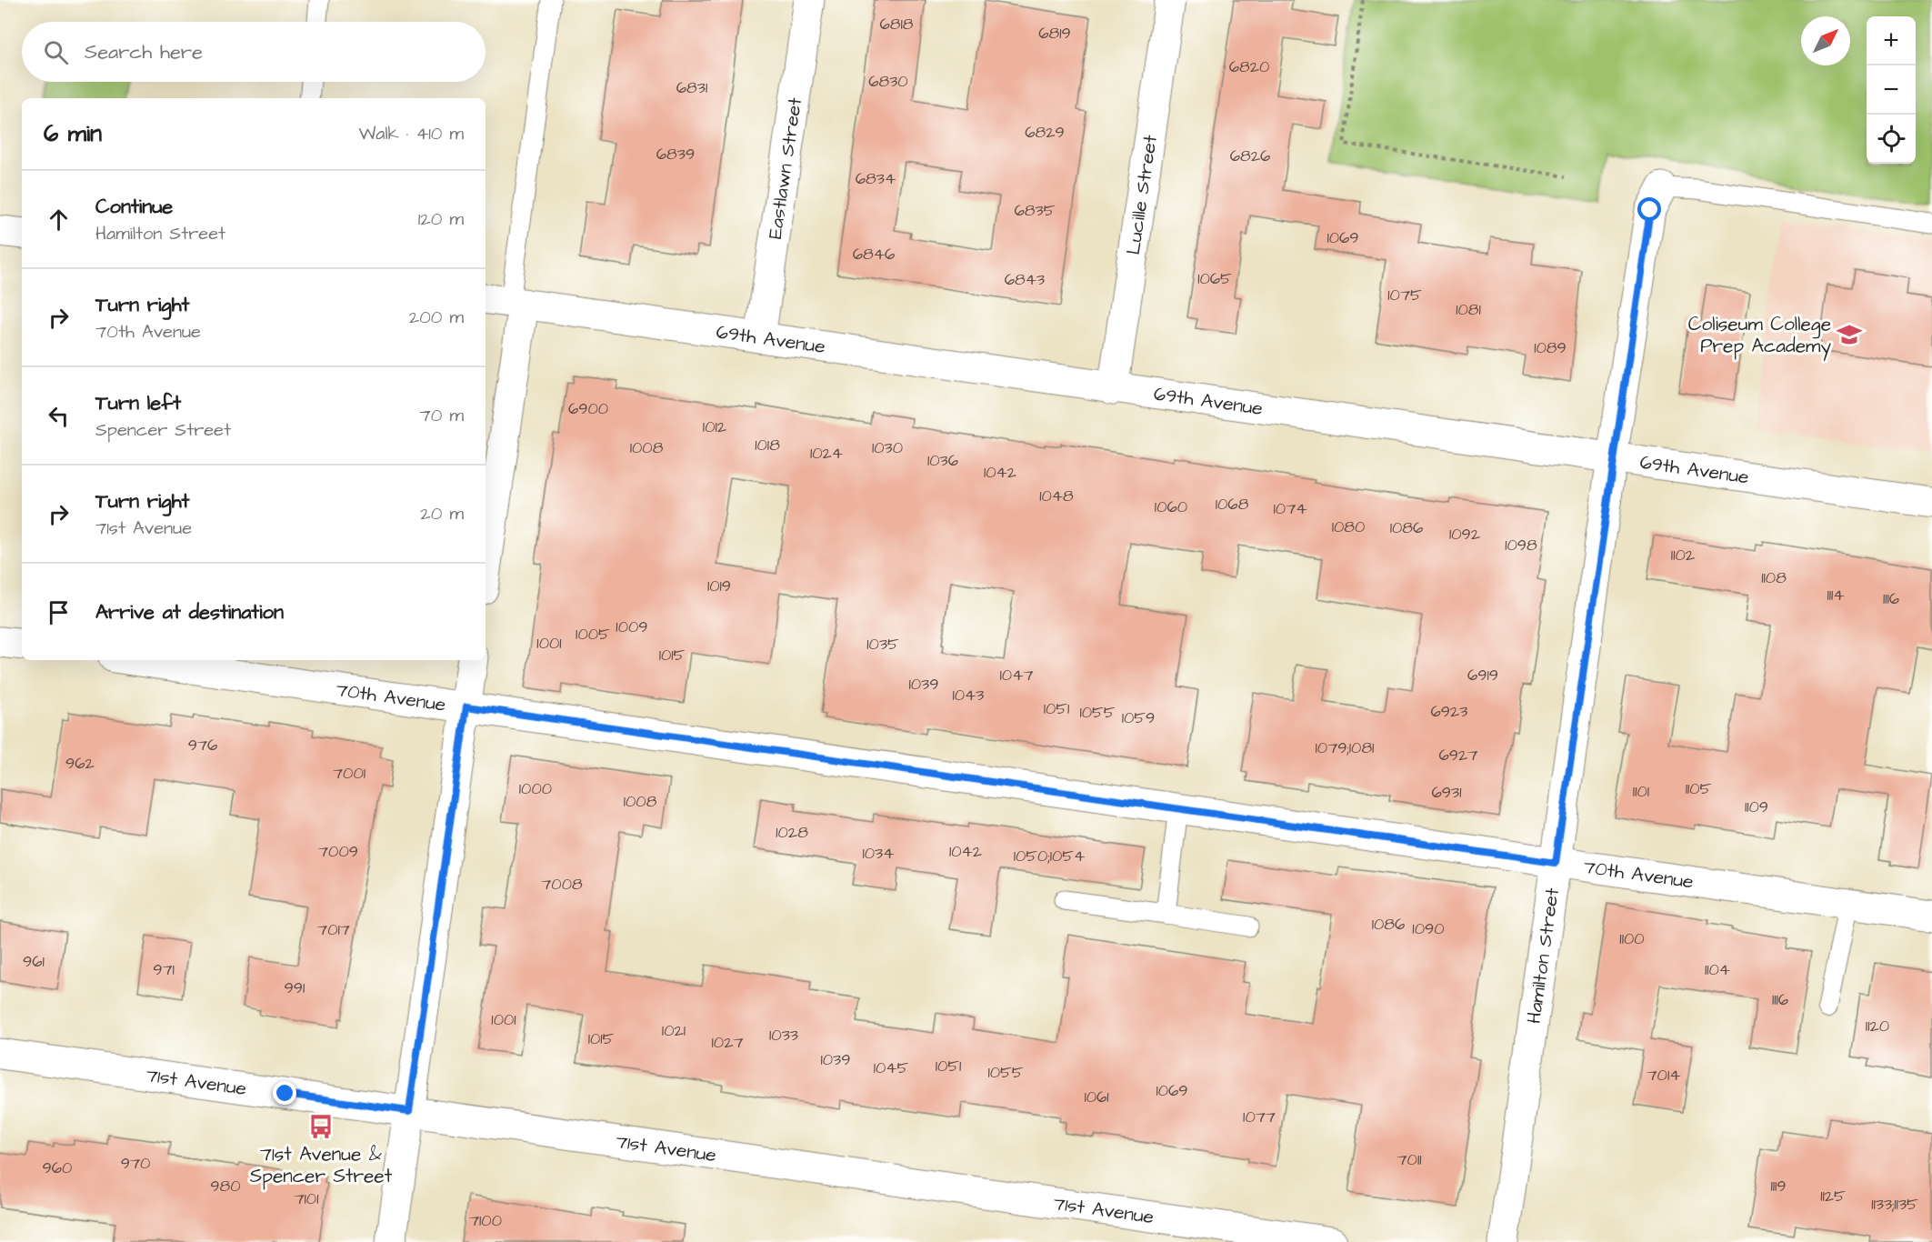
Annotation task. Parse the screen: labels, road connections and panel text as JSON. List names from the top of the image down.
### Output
{
  "streets": {
    "street": [
      "Eastlawn Street",
      "Lucille Street",
      "69th Avenue",
      "70th Avenue",
      "Hamilton Street",
      "71st Avenue"
    ]
  },
  "crossings": [
    ["Eastlawn Street", "69th Avenue"],
    ["Lucille Street", "69th Avenue"],
    ["69th Avenue", "Hamilton Street"],
    ["70th Avenue", "Hamilton Street"]
  ],
  "places": {
    "school or university": ["Coliseum College Prep Academy"],
    "bus stop": ["71st Avenue & Spencer Street"]
  },
  "house_numbers": [
    "6818",
    "6819",
    "6820",
    "6830",
    "6831",
    "6829",
    "6839",
    "6826",
    "6834",
    "6835",
    "1069",
    "6846",
    "1065",
    "6843",
    "1075",
    "1081",
    "1089",
    "6900",
    "1012",
    "1018",
    "1008",
    "1030",
    "1024",
    "1036",
    "1042",
    "1048",
    "1068",
    "1060",
    "1074",
    "1080",
    "1086",
    "1092",
    "1098",
    "1102",
    "1108",
    "1019",
    "1114",
    "1116",
    "1009",
    "1005",
    "1001",
    "1035",
    "1015",
    "1047",
    "6919",
    "1039",
    "1043",
    "1051",
    "6923",
    "1055",
    "1059",
    "976",
    "1079;1081",
    "6927",
    "962",
    "7001",
    "1000",
    "1105",
    "1101",
    "6931",
    "1008",
    "1109",
    "1028",
    "7009",
    "1042",
    "1034",
    "1050;1054",
    "7008",
    "1086",
    "1090",
    "7017",
    "1100",
    "961",
    "971",
    "1104",
    "991",
    "1116",
    "1001",
    "1120",
    "1021",
    "1033",
    "1015",
    "1027",
    "1039",
    "1051",
    "1045",
    "1055",
    "7014",
    "1069",
    "1061",
    "1077",
    "7011",
    "970",
    "960",
    "980",
    "1119",
    "1125",
    "7101",
    "1133;1135",
    "7100"
  ],
  "north": "top right",
  "page": {
    "map_buttons": ["+", "−"],
    "search": "Search here",
    "heading": ["6 min", "Walk · 410 m"],
    "list": [
      ["Continue", "Hamilton Street", "120 m"],
      ["Turn right", "70th Avenue", "200 m"],
      ["Turn left", "Spencer Street", "70 m"],
      ["Turn right", "71st Avenue", "20 m"],
      "Arrive at destination"
    ]
  }
}
